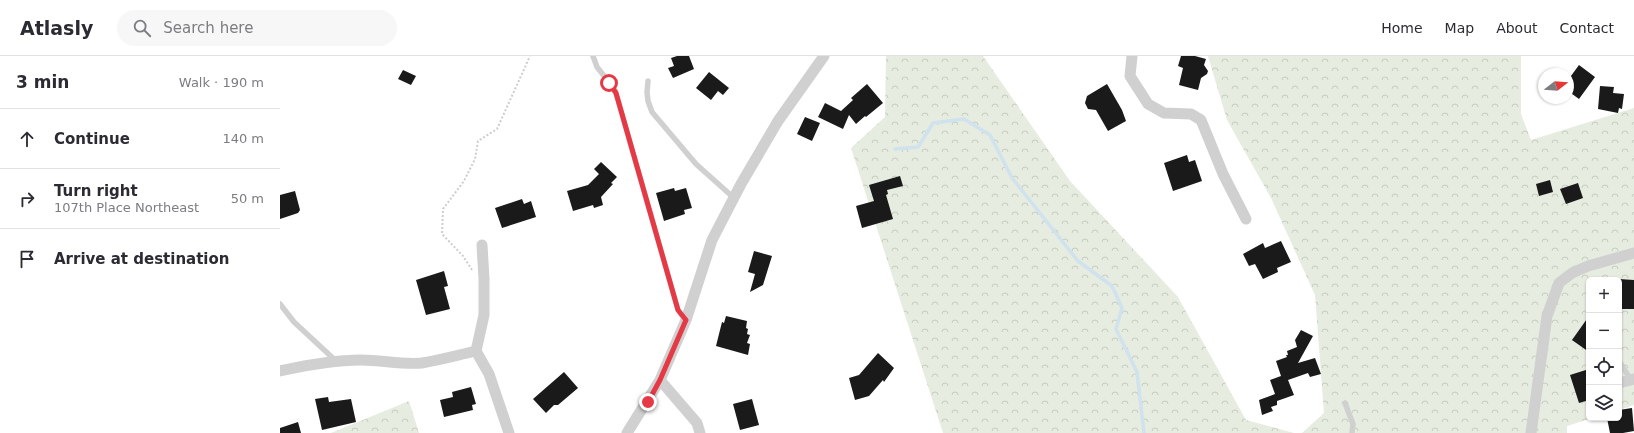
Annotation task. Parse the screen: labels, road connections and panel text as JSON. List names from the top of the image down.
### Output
{
  "north": "right",
  "page": {
    "header": "Atlasly",
    "search": "Search here",
    "nav": [
      "Home",
      "Map",
      "About",
      "Contact"
    ],
    "heading": ["3 min", "Walk · 190 m"],
    "list": [
      ["Continue", "140 m"],
      ["Turn right", "107th Place Northeast", "50 m"],
      "Arrive at destination"
    ],
    "map_buttons": ["+", "−"]
  }
}
